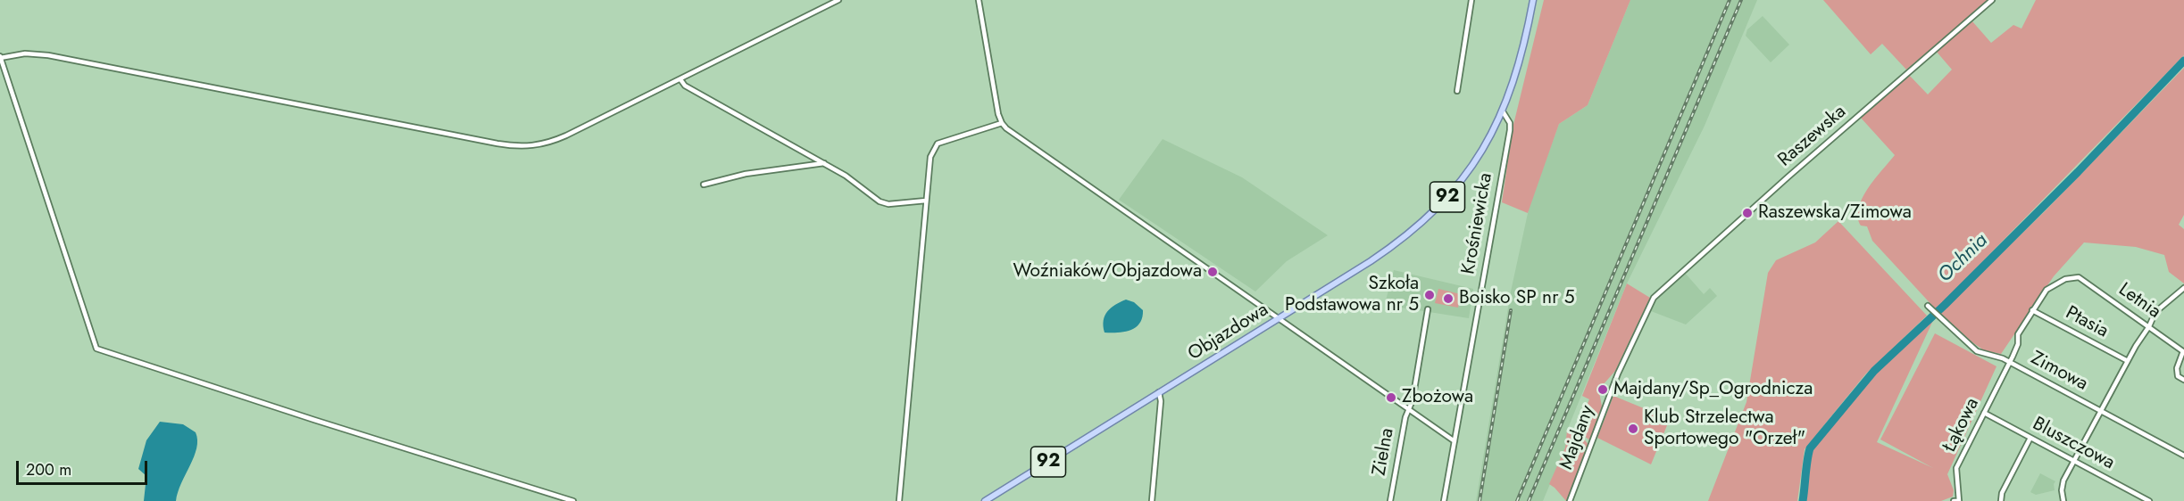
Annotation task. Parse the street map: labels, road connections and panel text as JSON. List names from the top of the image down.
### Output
{
  "streets": {
    "main road": ["92", "Objazdowa"],
    "street": [
      "Raszewska",
      "Krośniewicka",
      "Letnia",
      "Ptasia",
      "Zimowa",
      "Łąkowa",
      "Majdany",
      "Bluszczowa",
      "Zielna"
    ]
  },
  "crossings": [
    ["Raszewska", "Majdany"],
    ["92", "Krośniewicka"],
    ["92", "Objazdowa"],
    ["Krośniewicka", "Objazdowa"],
    ["Letnia", "Łąkowa"],
    ["Ptasia", "Łąkowa"],
    ["Zimowa", "Łąkowa"],
    ["Łąkowa", "Bluszczowa"]
  ],
  "water": ["Ochnia"],
  "places": [
    "Raszewska/Zimowa",
    "Woźniaków/Objazdowa",
    "Szkoła Podstawowa nr 5",
    "Boisko SP nr 5",
    "Majdany/Sp_Ogrodnicza",
    "Zbożowa",
    "Klub Strzelectwa Sportowego \"Orzeł\""
  ],
  "scale_bar": "200 m"
}
